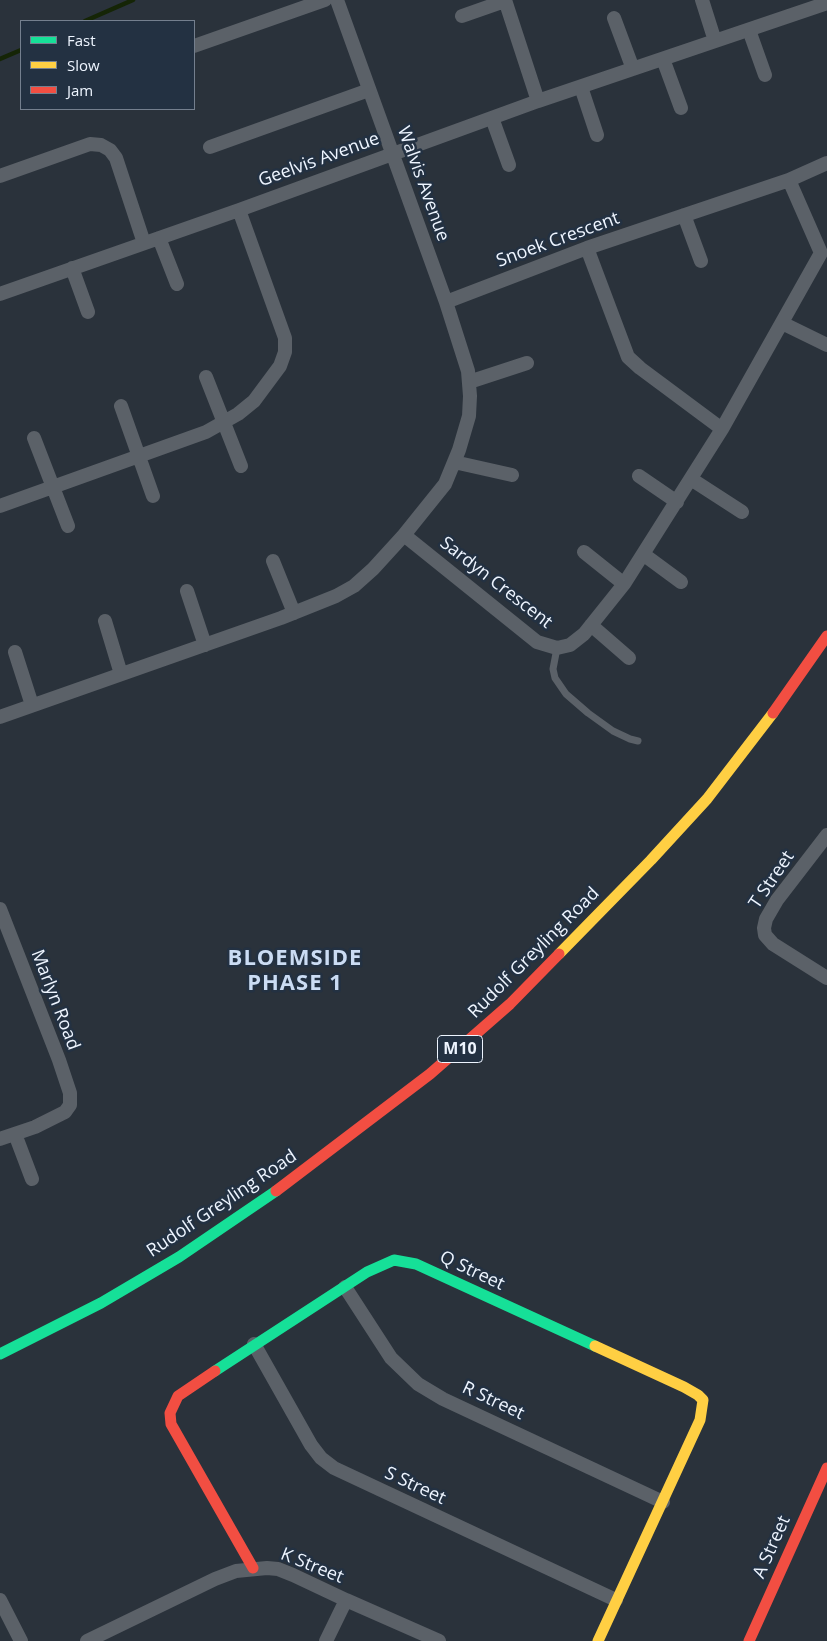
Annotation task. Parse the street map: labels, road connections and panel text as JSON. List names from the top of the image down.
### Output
{
  "streets": {
    "street": [
      "Geelvis Avenue",
      "Walvis Avenue",
      "Snoek Crescent",
      "Sardyn Crescent",
      "T Street",
      "Rudolf Greyling Road",
      "Marlyn Road",
      "M10",
      "Q Street",
      "R Street",
      "S Street",
      "A Street",
      "K Street"
    ]
  },
  "crossings": [
    ["Geelvis Avenue", "Walvis Avenue"],
    ["Walvis Avenue", "Snoek Crescent"],
    ["Walvis Avenue", "Sardyn Crescent"],
    ["Snoek Crescent", "Sardyn Crescent"],
    ["Q Street", "R Street"],
    ["Q Street", "S Street"],
    ["Q Street", "K Street"]
  ],
  "districts": ["BLOEMSIDE PHASE 1"],
  "legend": ["Fast", "Slow", "Jam"]
}
